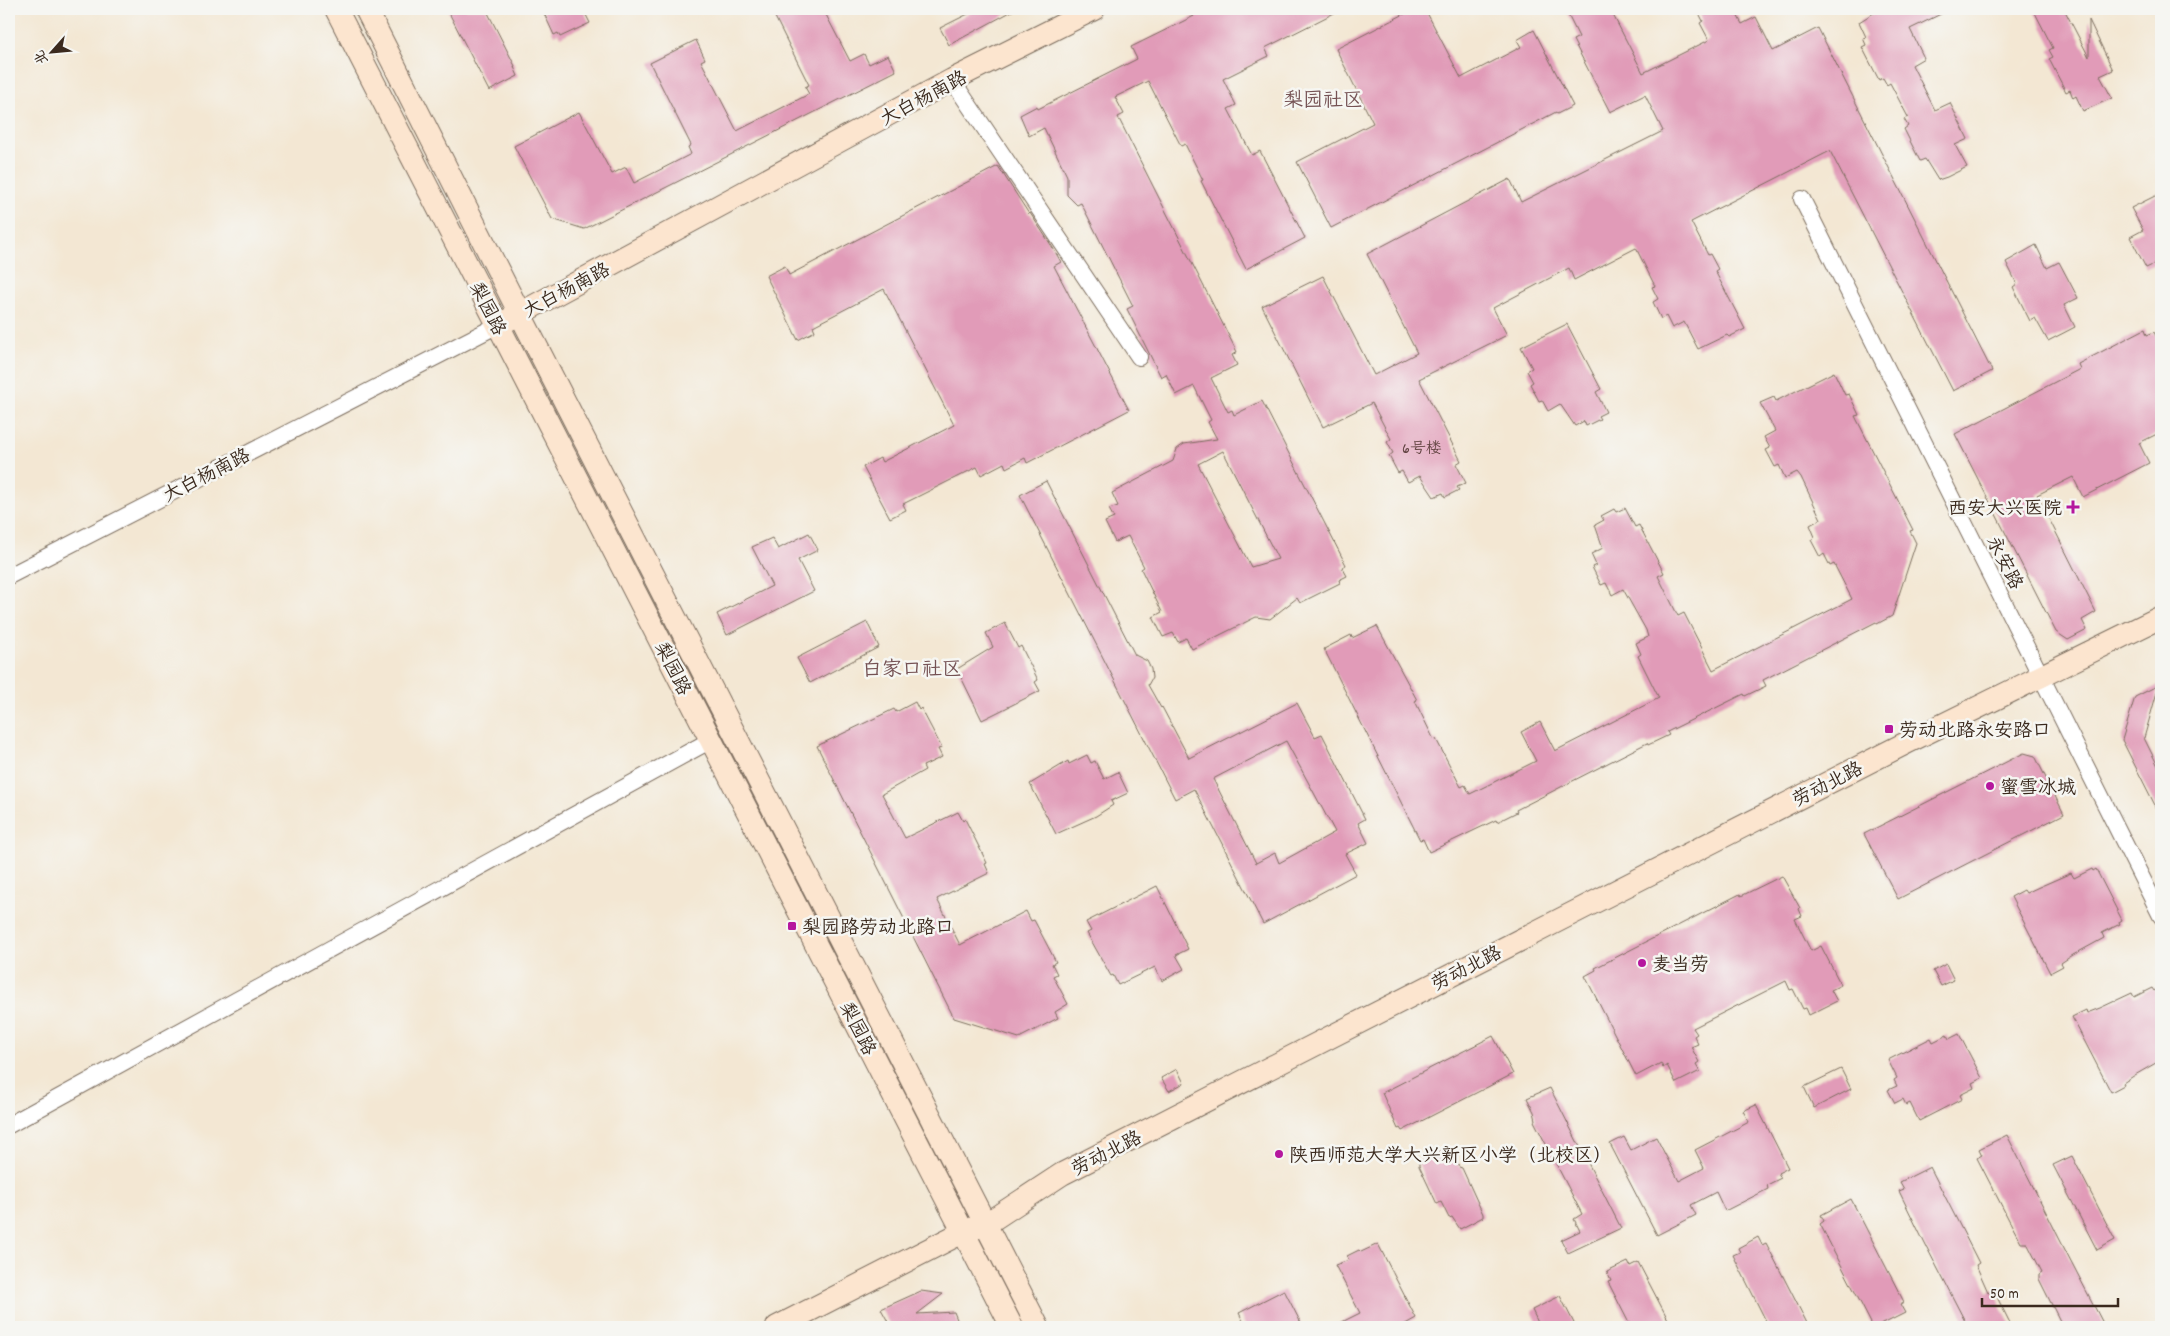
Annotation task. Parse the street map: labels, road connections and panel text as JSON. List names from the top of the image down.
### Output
{
  "streets": {
    "main road": ["大白杨南路", "梨园路", "劳动北路"],
    "street": ["永安路"]
  },
  "crossings": [
    ["大白杨南路", "梨园路"],
    ["梨园路", "劳动北路"],
    ["永安路", "劳动北路"]
  ],
  "districts": ["梨园社区", "白家口社区"],
  "places": {
    "health": ["西安大兴医院"],
    "transit": ["劳动北路永安路口", "梨园路劳动北路口"],
    "other": ["蜜雪冰城", "麦当劳", "陕西师范大学大兴新区小学（北校区）"]
  },
  "house_numbers": ["6号楼"],
  "scale_bar": "50 m",
  "north": "bottom left"
}
